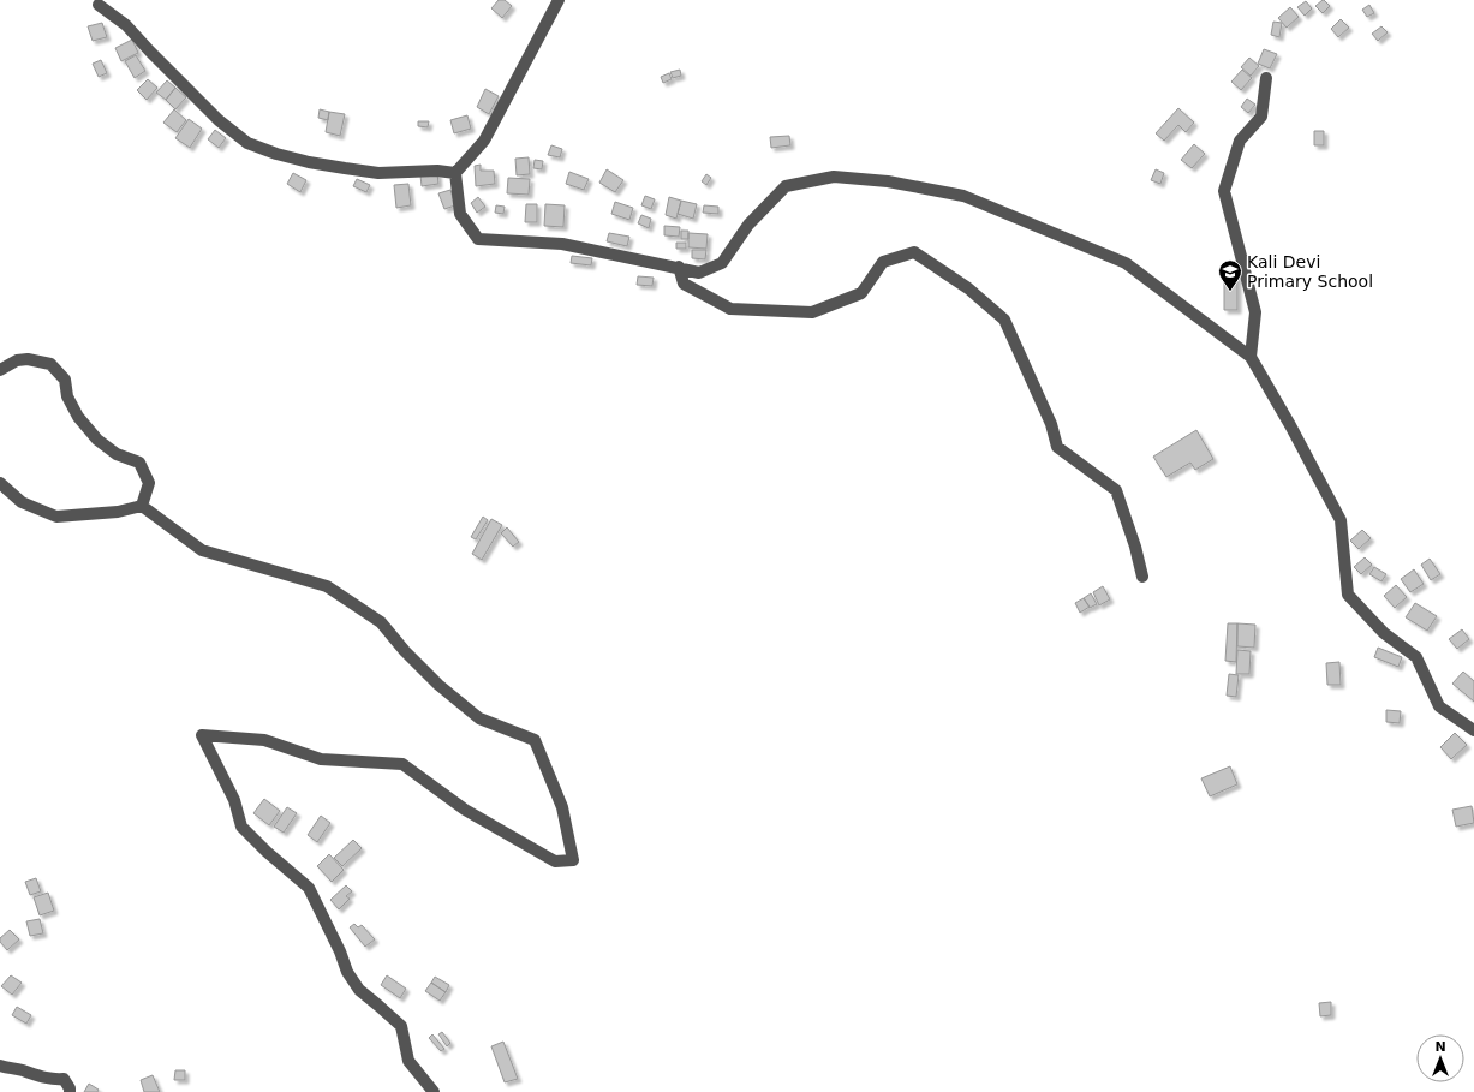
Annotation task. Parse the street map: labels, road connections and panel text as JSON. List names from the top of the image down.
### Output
{
  "places": {
    "school or university": ["Kali Devi Primary School"]
  },
  "north": "top"
}
